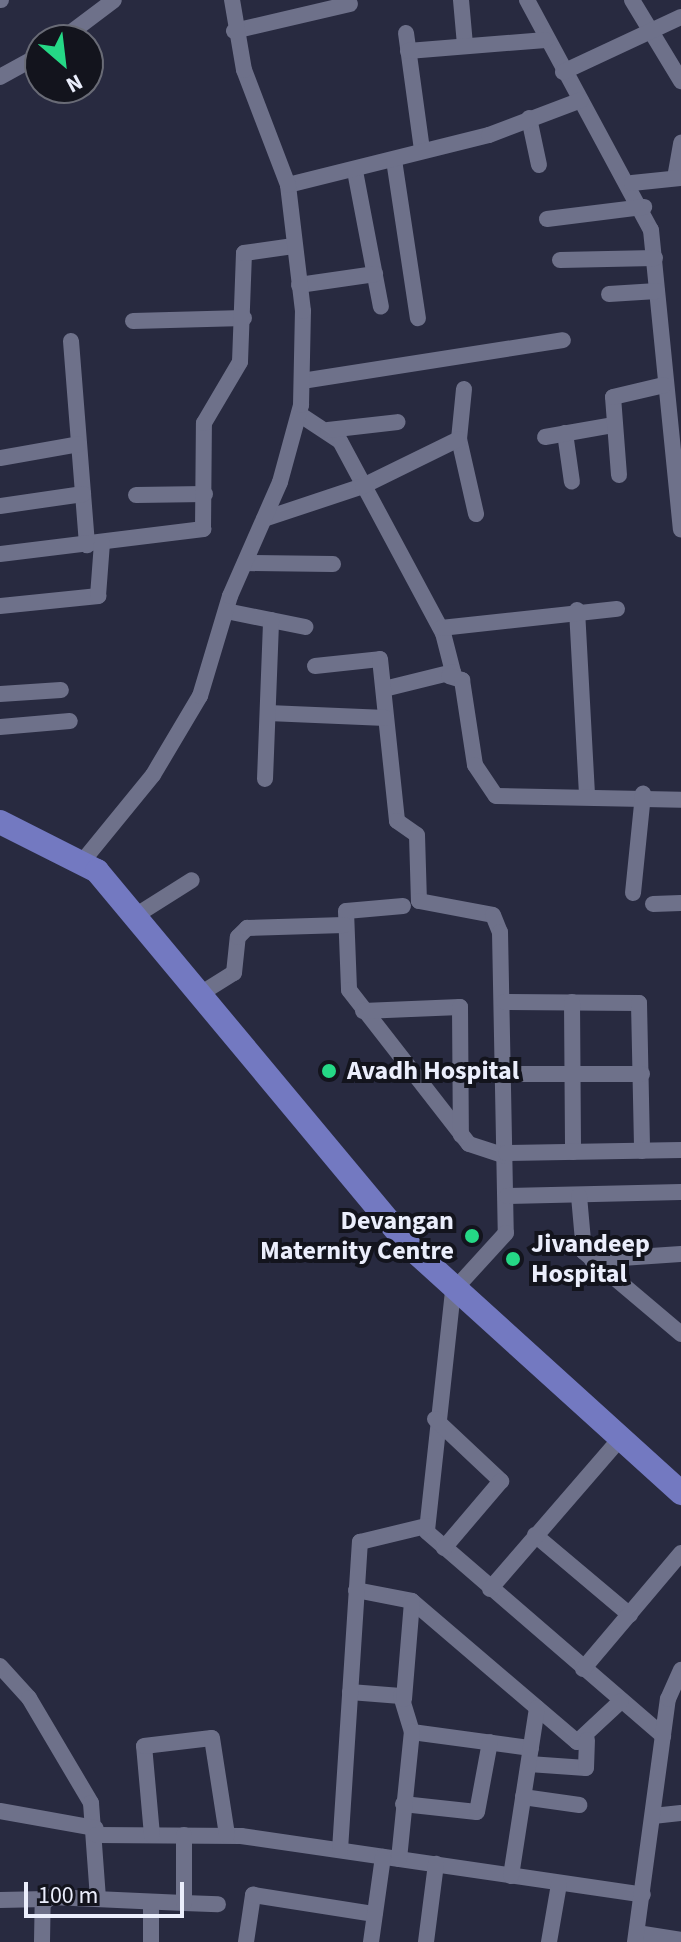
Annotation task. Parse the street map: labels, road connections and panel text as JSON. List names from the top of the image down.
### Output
{
  "places": ["Avadh Hospital", "Devangan Maternity Centre", "Jivandeep Hospital"],
  "scale_bar": "100 m",
  "north": "bottom right"
}
